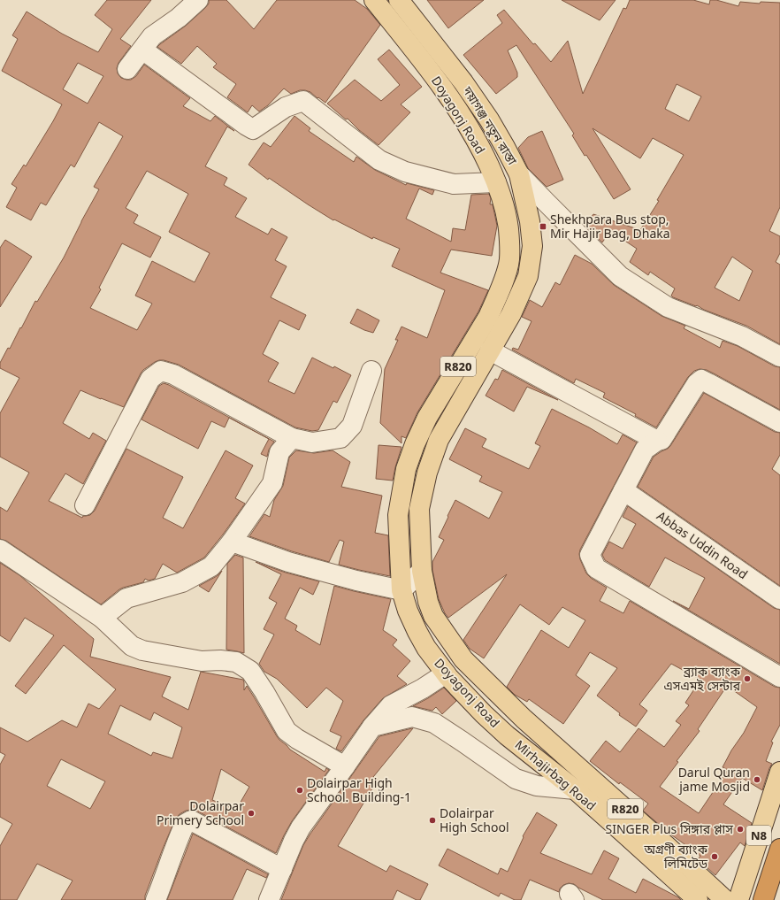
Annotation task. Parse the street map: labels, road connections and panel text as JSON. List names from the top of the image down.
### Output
{
  "streets": {
    "main road": [
      "Doyagonj Road",
      "দয়াগঞ্জ নতুন রাস্তা",
      "R820",
      "Mirhajirbag Road",
      "N8"
    ],
    "street": ["Abbas Uddin Road"]
  },
  "crossings": [
    ["Doyagonj Road", "Mirhajirbag Road"],
    ["দয়াগঞ্জ নতুন রাস্তা", "R820"]
  ],
  "places": {
    "transit": ["Shekhpara Bus stop, Mir Hajir Bag, Dhaka"],
    "other": [
      "ব্র্যাক ব্যাংক এসএমই সেন্টার",
      "Darul Quran jame Mosjid",
      "Dolairpar High School. Building-1",
      "Dolairpar Primery School",
      "Dolairpar High School",
      "SINGER Plus সিঙ্গার প্লাস",
      "অগ্রণী ব্যাংক লিমিটেড"
    ]
  }
}
